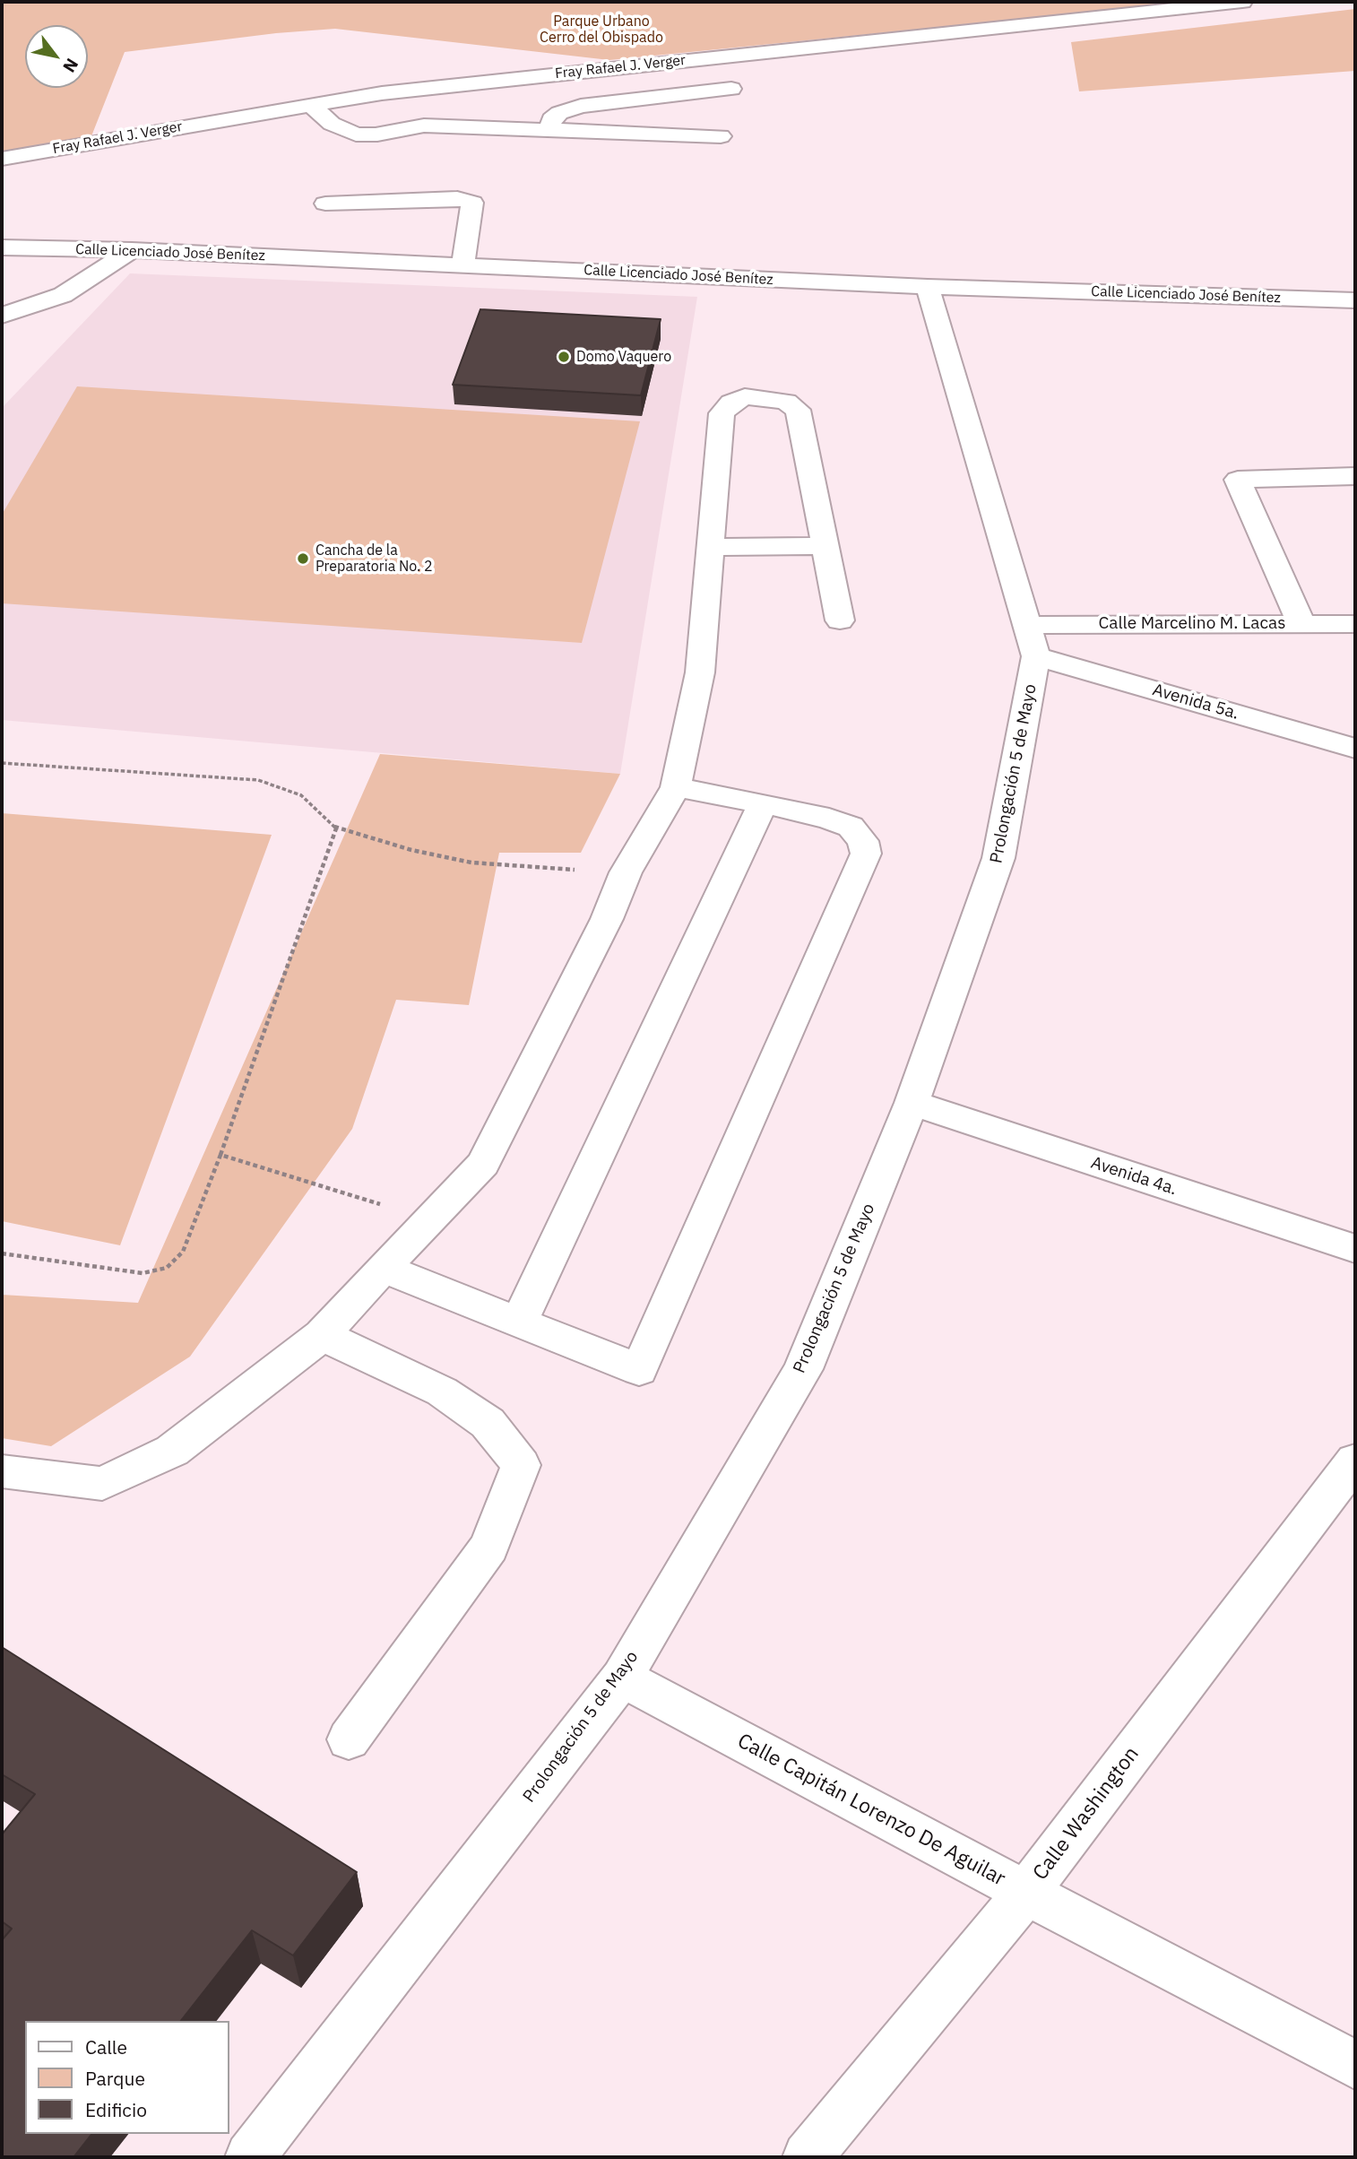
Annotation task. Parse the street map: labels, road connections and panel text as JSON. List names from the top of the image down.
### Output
{
  "streets": {
    "street": [
      "Fray Rafael J. Verger",
      "Calle Licenciado José Benítez",
      "Calle Marcelino M. Lacas",
      "Avenida 5a.",
      "Prolongación 5 de Mayo",
      "Avenida 4a.",
      "Calle Capitán Lorenzo De Aguilar",
      "Calle Washington"
    ]
  },
  "crossings": [
    ["Calle Licenciado José Benítez", "Prolongación 5 de Mayo"],
    ["Calle Marcelino M. Lacas", "Avenida 5a."],
    ["Calle Marcelino M. Lacas", "Prolongación 5 de Mayo"],
    ["Avenida 5a.", "Prolongación 5 de Mayo"],
    ["Prolongación 5 de Mayo", "Avenida 4a."],
    ["Prolongación 5 de Mayo", "Calle Capitán Lorenzo De Aguilar"],
    ["Calle Capitán Lorenzo De Aguilar", "Calle Washington"]
  ],
  "parks": ["Parque Urbano Cerro del Obispado"],
  "places": ["Domo Vaquero", "Cancha de la Preparatoria No. 2"],
  "legend": ["Calle", "Parque", "Edificio"],
  "north": "bottom right"
}
